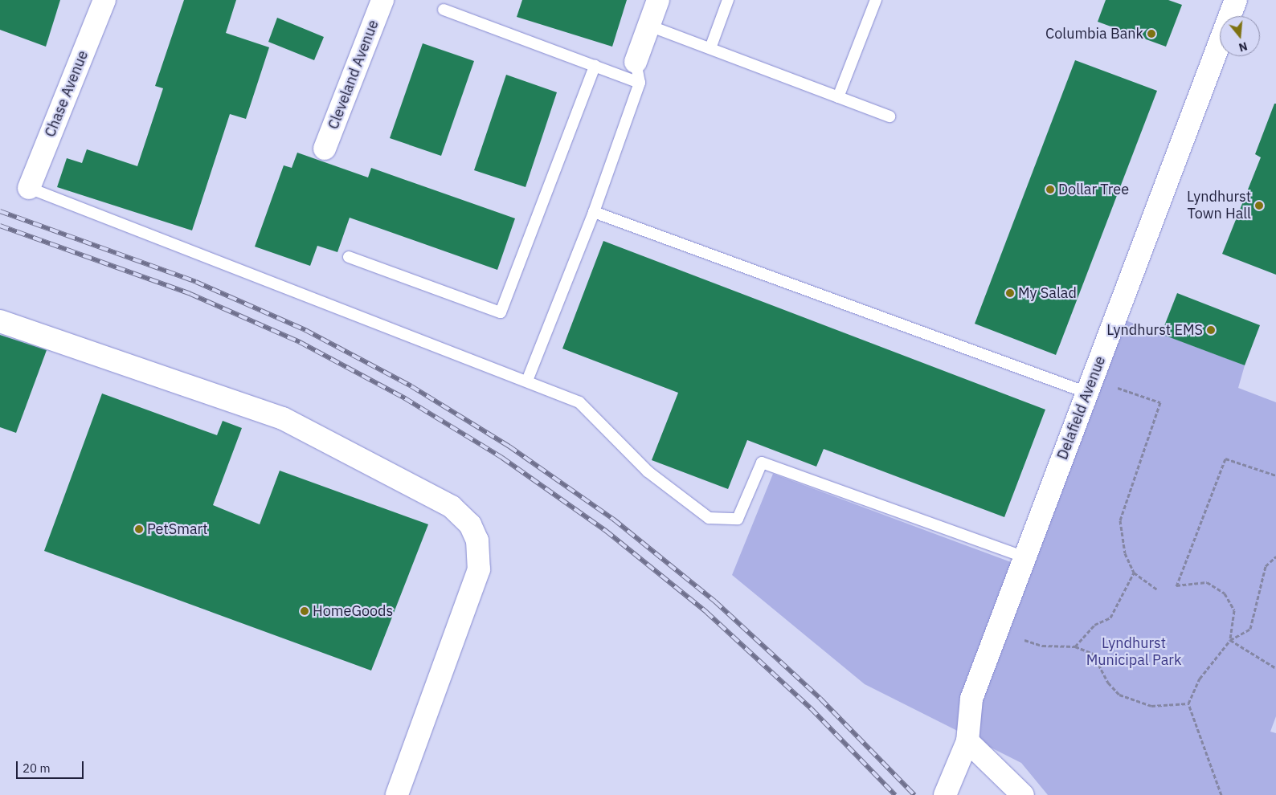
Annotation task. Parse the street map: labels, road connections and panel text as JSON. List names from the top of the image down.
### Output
{
  "streets": {
    "street": ["Cleveland Avenue", "Chase Avenue", "Delafield Avenue"]
  },
  "parks": ["Lyndhurst Municipal Park"],
  "places": [
    "Columbia Bank",
    "Dollar Tree",
    "Lyndhurst Town Hall",
    "My Salad",
    "Lyndhurst EMS",
    "PetSmart",
    "HomeGoods"
  ],
  "scale_bar": "20 m",
  "north": "bottom"
}
